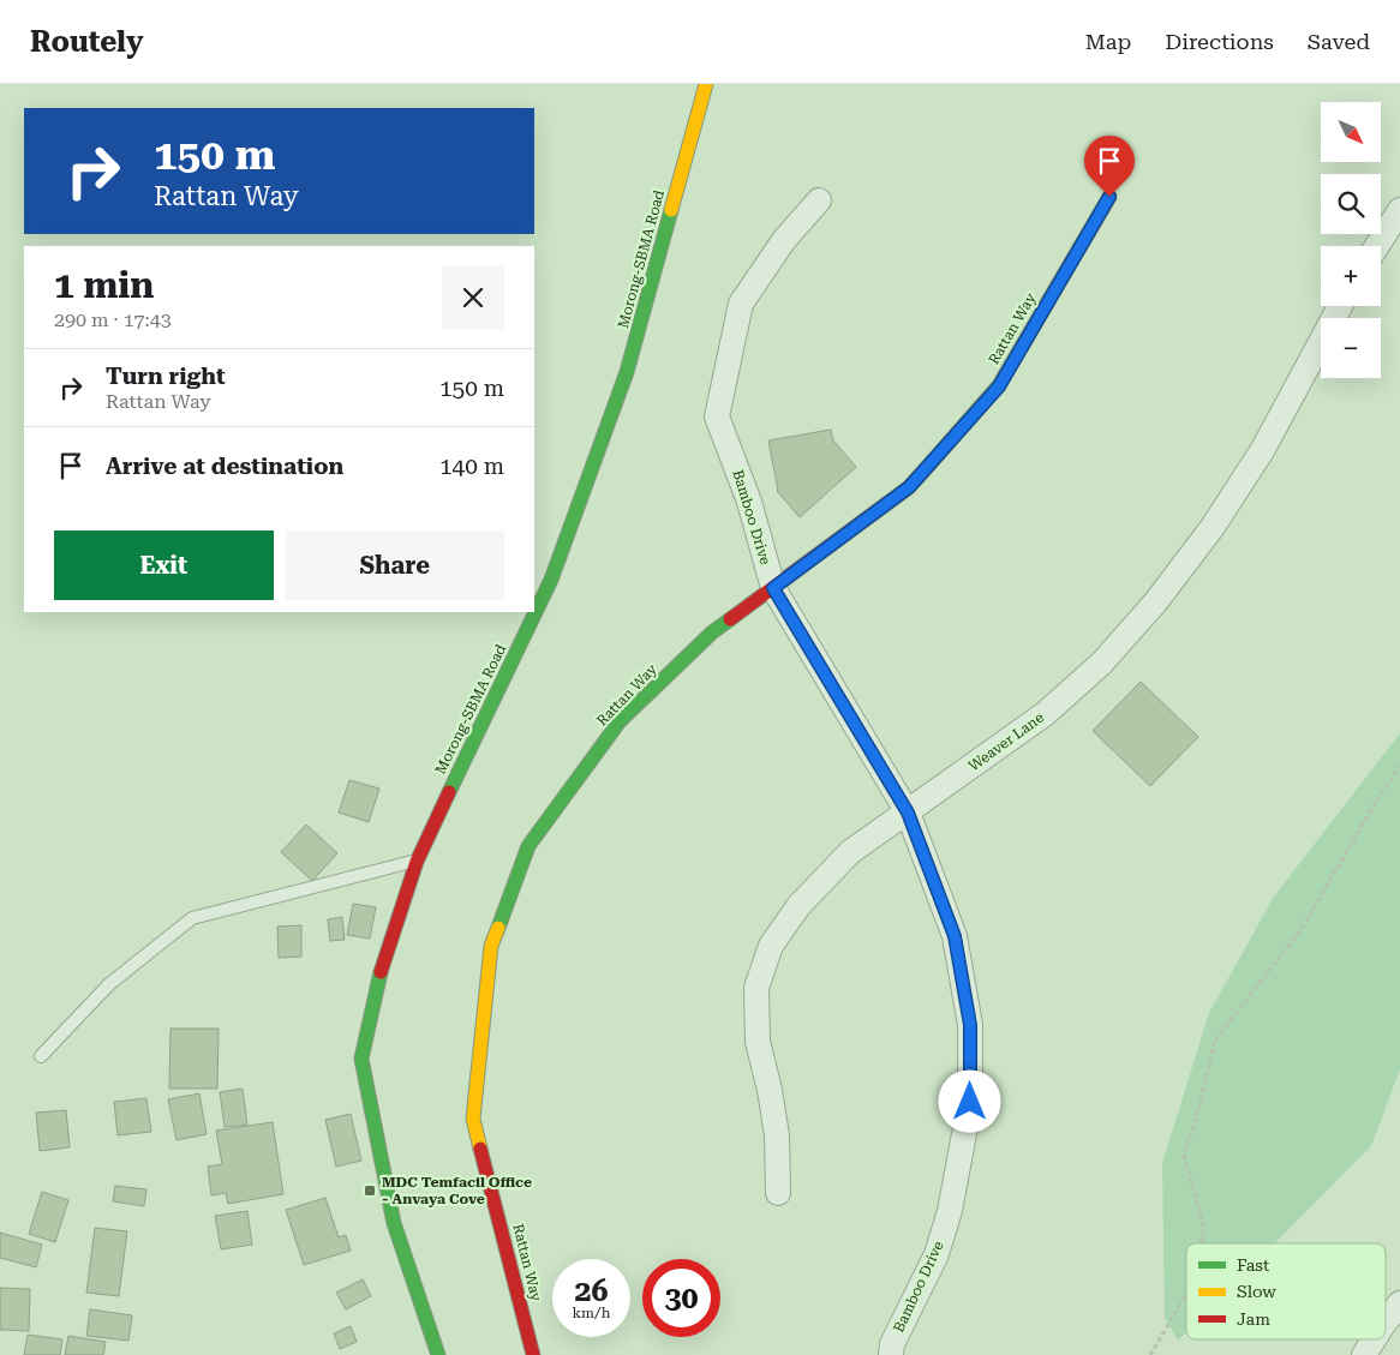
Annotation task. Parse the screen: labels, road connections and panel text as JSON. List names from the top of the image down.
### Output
{
  "streets": {
    "street": [
      "Morong-SBMA Road",
      "Rattan Way",
      "Bamboo Drive",
      "Weaver Lane"
    ]
  },
  "crossings": [
    ["Rattan Way", "Bamboo Drive"],
    ["Bamboo Drive", "Weaver Lane"]
  ],
  "places": {
    "transit": ["MDC Temfacil Office - Anvaya Cove"]
  },
  "legend": ["Fast", "Slow", "Jam"],
  "north": "bottom right",
  "page": {
    "header": "Routely",
    "nav": ["Map", "Directions", "Saved"],
    "map_buttons": ["+", "−"],
    "turn": ["150 m", "Rattan Way"],
    "heading": ["1 min", "290 m · 17:43"],
    "list": [
      {
        "name": "Turn right",
        "note": "Rattan Way",
        "value": "150 m"
      },
      {
        "name": "Arrive at destination",
        "value": "140 m"
      }
    ],
    "buttons": ["Exit", "Share"],
    "speed": "26 km/h",
    "limit": "30"
  }
}
